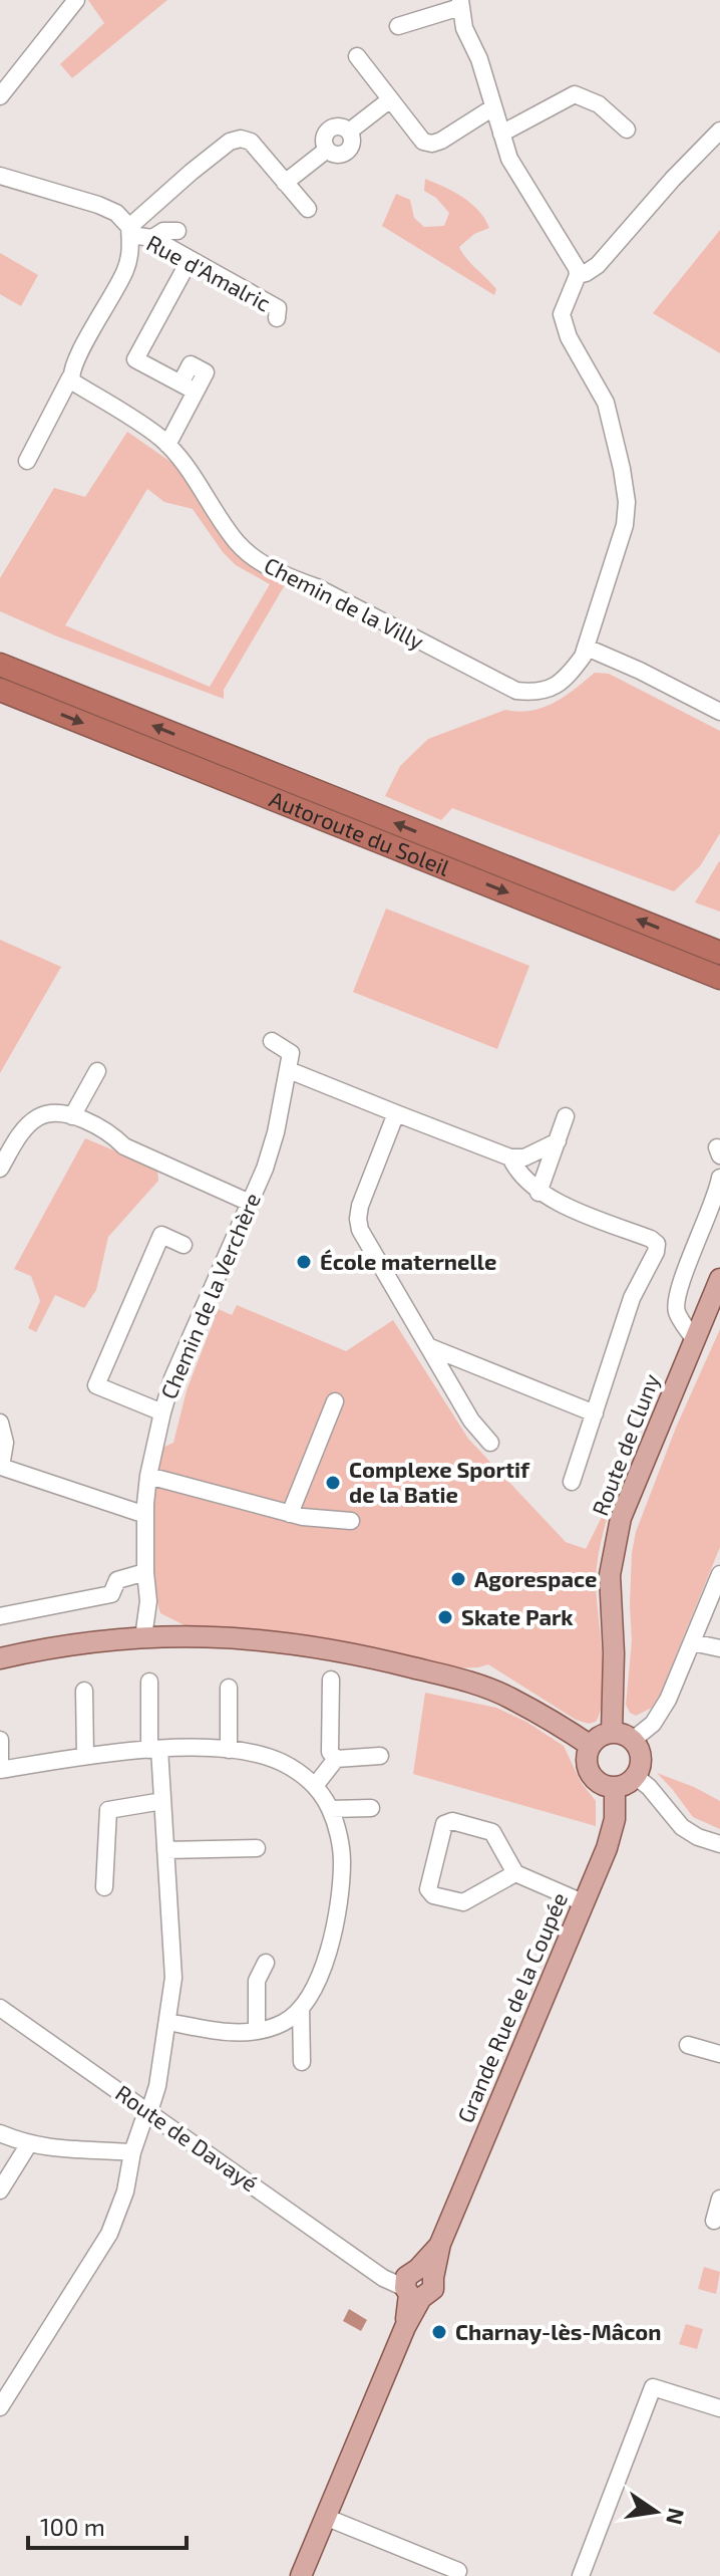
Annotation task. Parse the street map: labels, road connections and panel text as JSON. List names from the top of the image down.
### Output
{
  "streets": {
    "highway": ["Autoroute du Soleil"],
    "main road": ["Route de Cluny", "Grande Rue de la Coupée"],
    "street": [
      "Rue d'Amalric",
      "Chemin de la Villy",
      "Chemin de la Verchère",
      "Route de Davayé"
    ]
  },
  "crossings": [
    ["Route de Cluny", "Grande Rue de la Coupée"],
    ["Grande Rue de la Coupée", "Route de Davayé"]
  ],
  "places": [
    "École maternelle",
    "Complexe Sportif de la Batie",
    "Agorespace",
    "Skate Park",
    "Charnay-lès-Mâcon"
  ],
  "scale_bar": "100 m",
  "north": "right"
}
